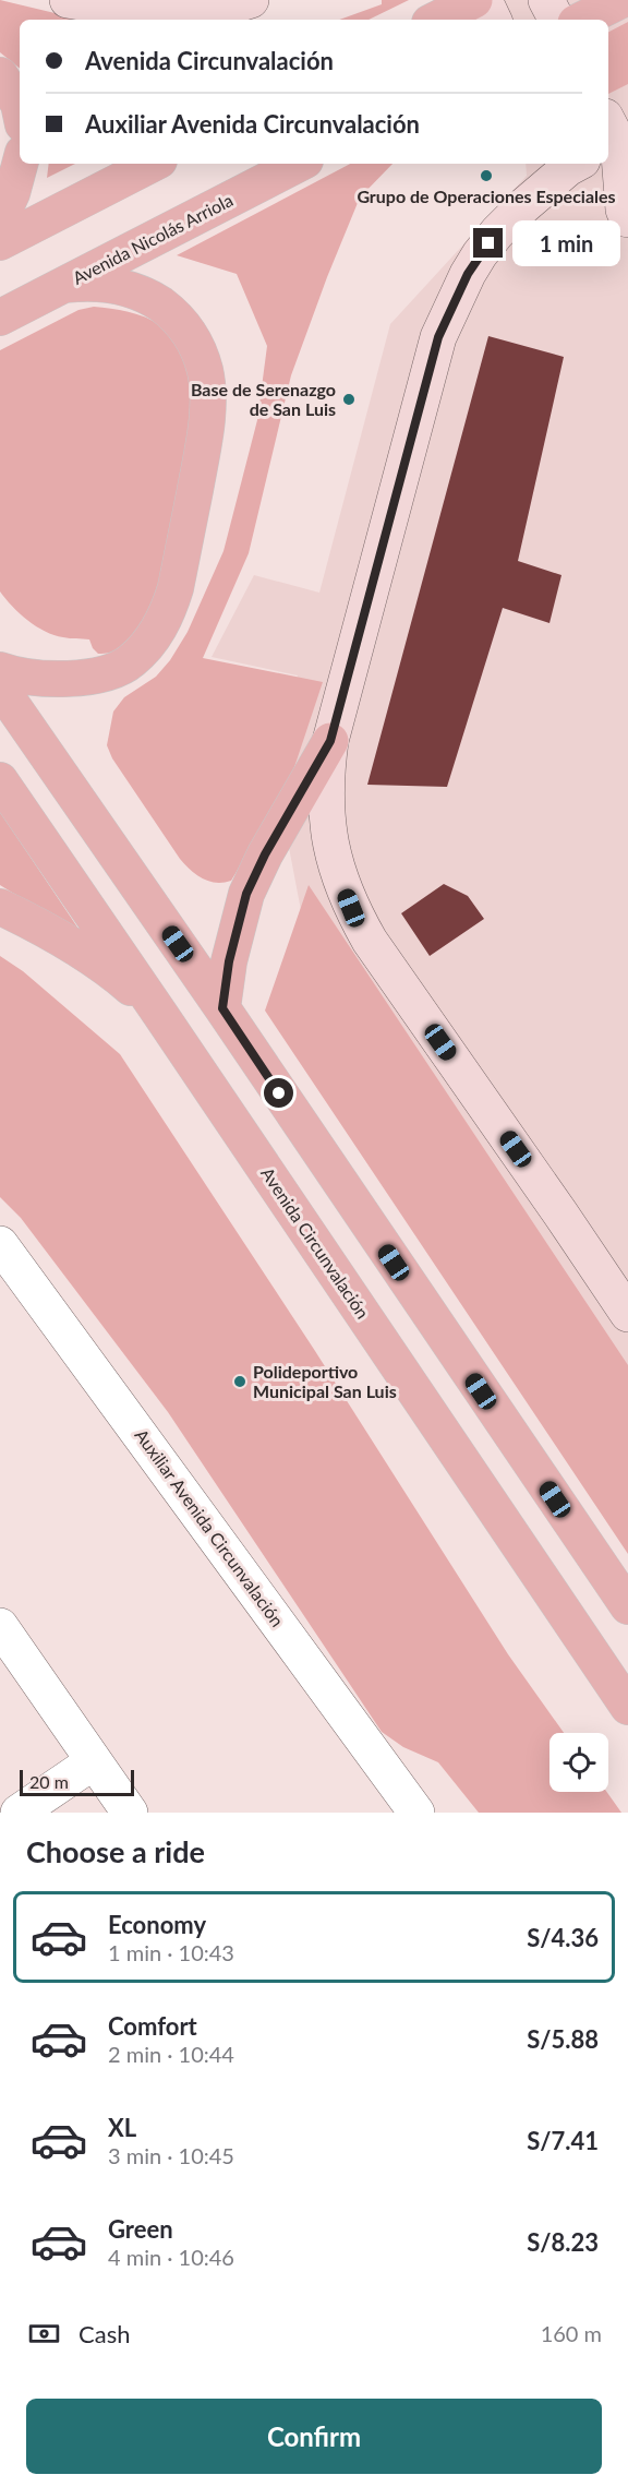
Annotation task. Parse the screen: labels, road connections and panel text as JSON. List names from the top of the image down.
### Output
{
  "streets": {
    "main road": ["Avenida Nicolás Arriola", "Avenida Circunvalación"],
    "street": ["Auxiliar Avenida Circunvalación"]
  },
  "places": ["Grupo de Operaciones Especiales", "Base de Serenazgo de San Luis", "Polideportivo Municipal San Luis"],
  "scale_bar": "20 m",
  "page": {
    "banner": ["Avenida Circunvalación", "Auxiliar Avenida Circunvalación"],
    "bubble": "1 min",
    "scale": "20 m",
    "heading": "Choose a ride",
    "list": [
      {
        "name": "Economy",
        "note": "1 min · 10:43",
        "value": "S/4.36"
      },
      {
        "name": "Comfort",
        "note": "2 min · 10:44",
        "value": "S/5.88"
      },
      {
        "name": "XL",
        "note": "3 min · 10:45",
        "value": "S/7.41"
      },
      {
        "name": "Green",
        "note": "4 min · 10:46",
        "value": "S/8.23"
      }
    ],
    "pay": ["Cash", "160 m"],
    "buttons": "Confirm"
  }
}
